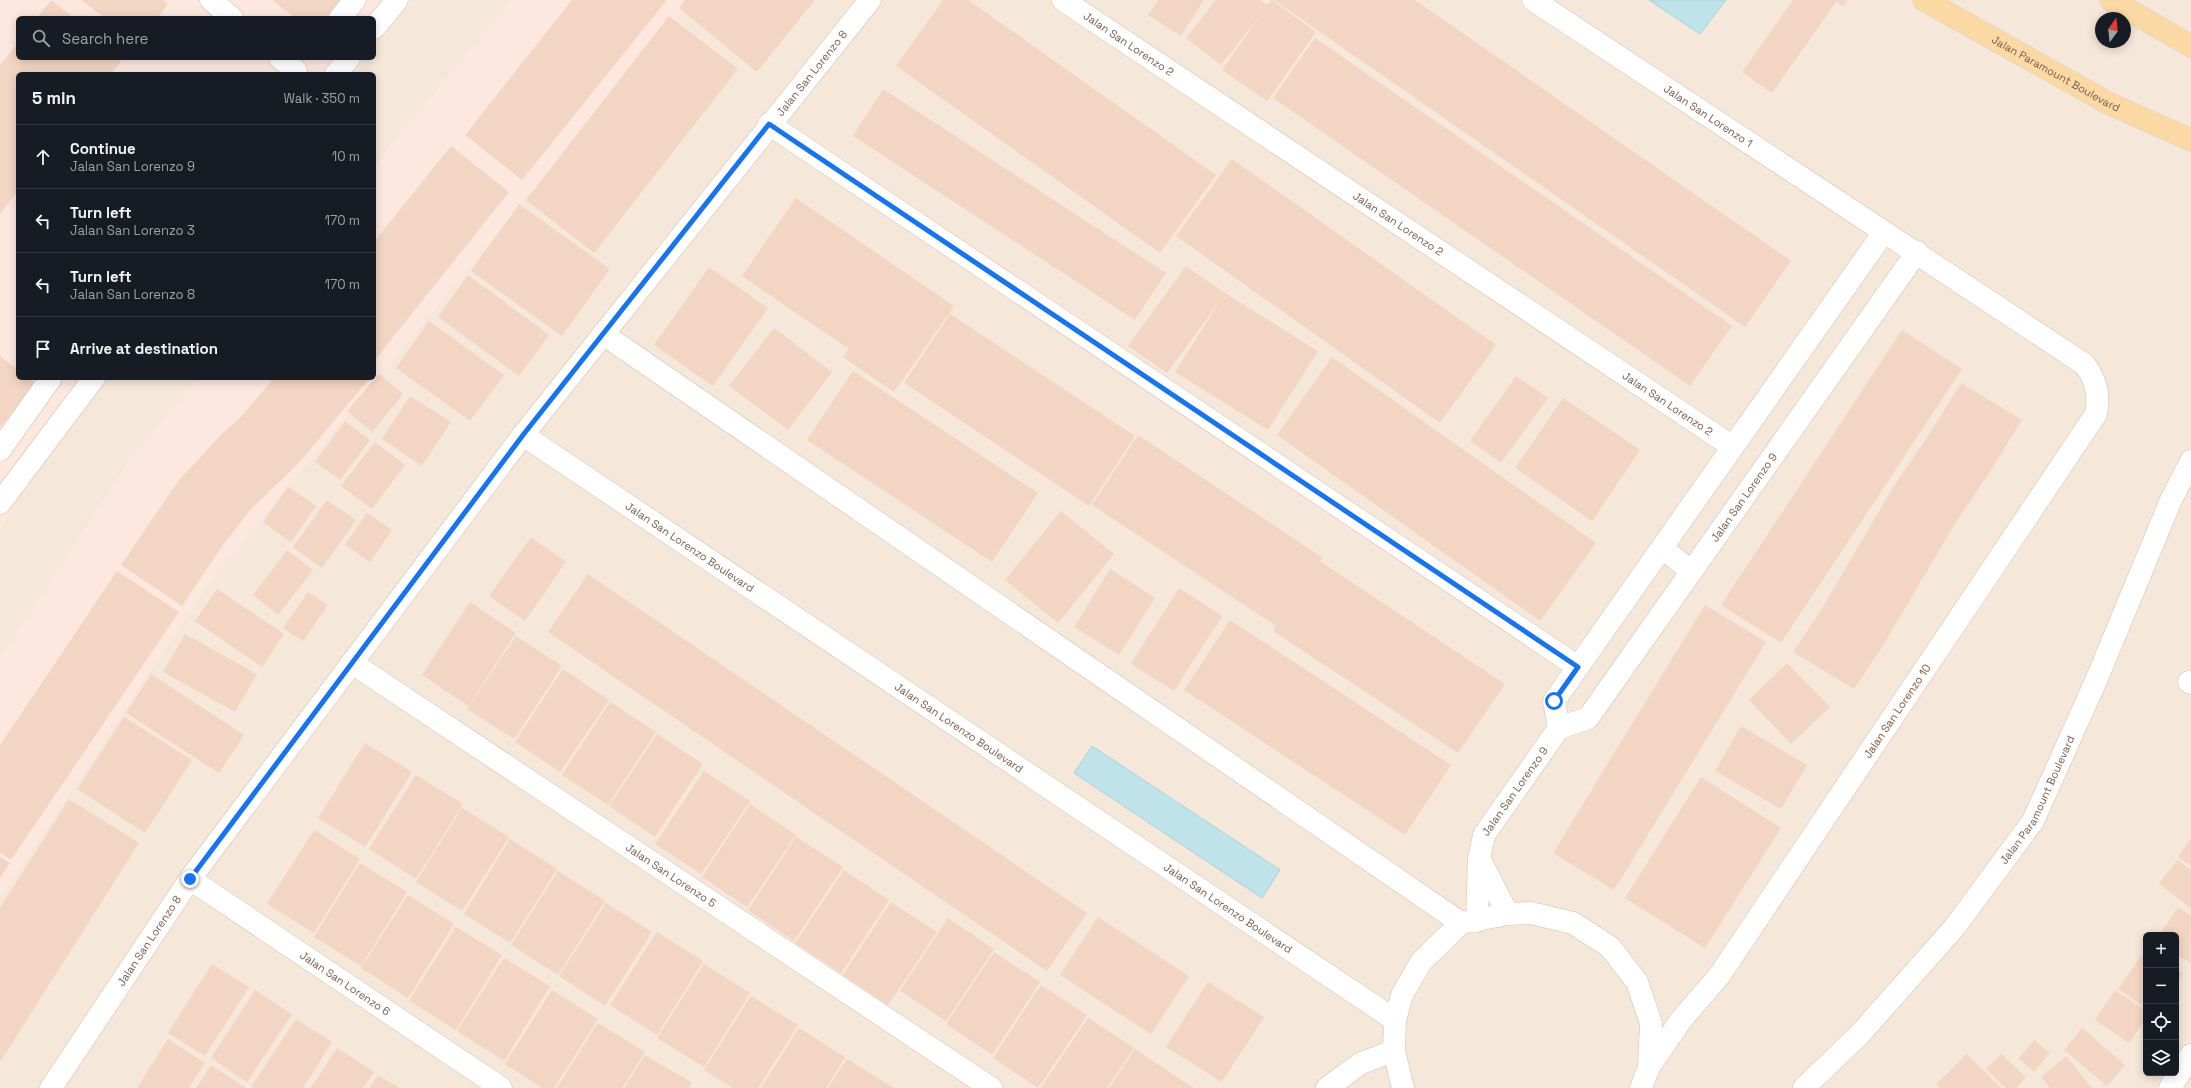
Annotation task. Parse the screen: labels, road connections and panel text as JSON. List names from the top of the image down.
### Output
{
  "streets": {
    "main road": ["Jalan Paramount Boulevard"],
    "street": [
      "Jalan San Lorenzo 2",
      "Jalan San Lorenzo 8",
      "Jalan San Lorenzo 1",
      "Jalan San Lorenzo 9",
      "Jalan San Lorenzo Boulevard",
      "Jalan San Lorenzo 10",
      "Jalan San Lorenzo 5",
      "Jalan San Lorenzo 6"
    ]
  },
  "crossings": [
    ["Jalan San Lorenzo 8", "Jalan San Lorenzo Boulevard"],
    ["Jalan San Lorenzo 8", "Jalan San Lorenzo 5"],
    ["Jalan San Lorenzo 8", "Jalan San Lorenzo 6"],
    ["Jalan San Lorenzo 1", "Jalan San Lorenzo 9"],
    ["Jalan San Lorenzo 1", "Jalan San Lorenzo 10"]
  ],
  "north": "top",
  "page": {
    "search": "Search here",
    "heading": ["5 min", "Walk · 350 m"],
    "list": [
      ["Continue", "Jalan San Lorenzo 9", "10 m"],
      ["Turn left", "Jalan San Lorenzo 3", "170 m"],
      ["Turn left", "Jalan San Lorenzo 8", "170 m"],
      "Arrive at destination"
    ],
    "map_buttons": ["+", "−"]
  }
}
